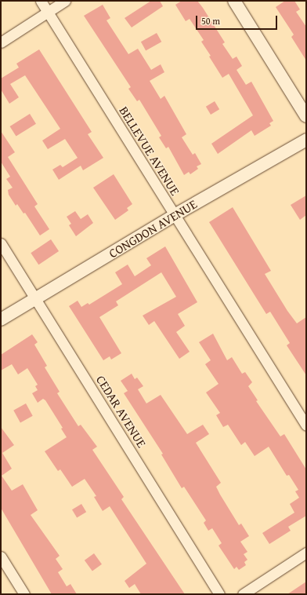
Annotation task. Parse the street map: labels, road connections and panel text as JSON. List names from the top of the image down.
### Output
{
  "streets": {
    "street": ["BELLEVUE AVENUE", "CONGDON AVENUE", "CEDAR AVENUE"]
  },
  "crossings": [
    ["BELLEVUE AVENUE", "CONGDON AVENUE"],
    ["CONGDON AVENUE", "CEDAR AVENUE"]
  ],
  "scale_bar": "50 m"
}
